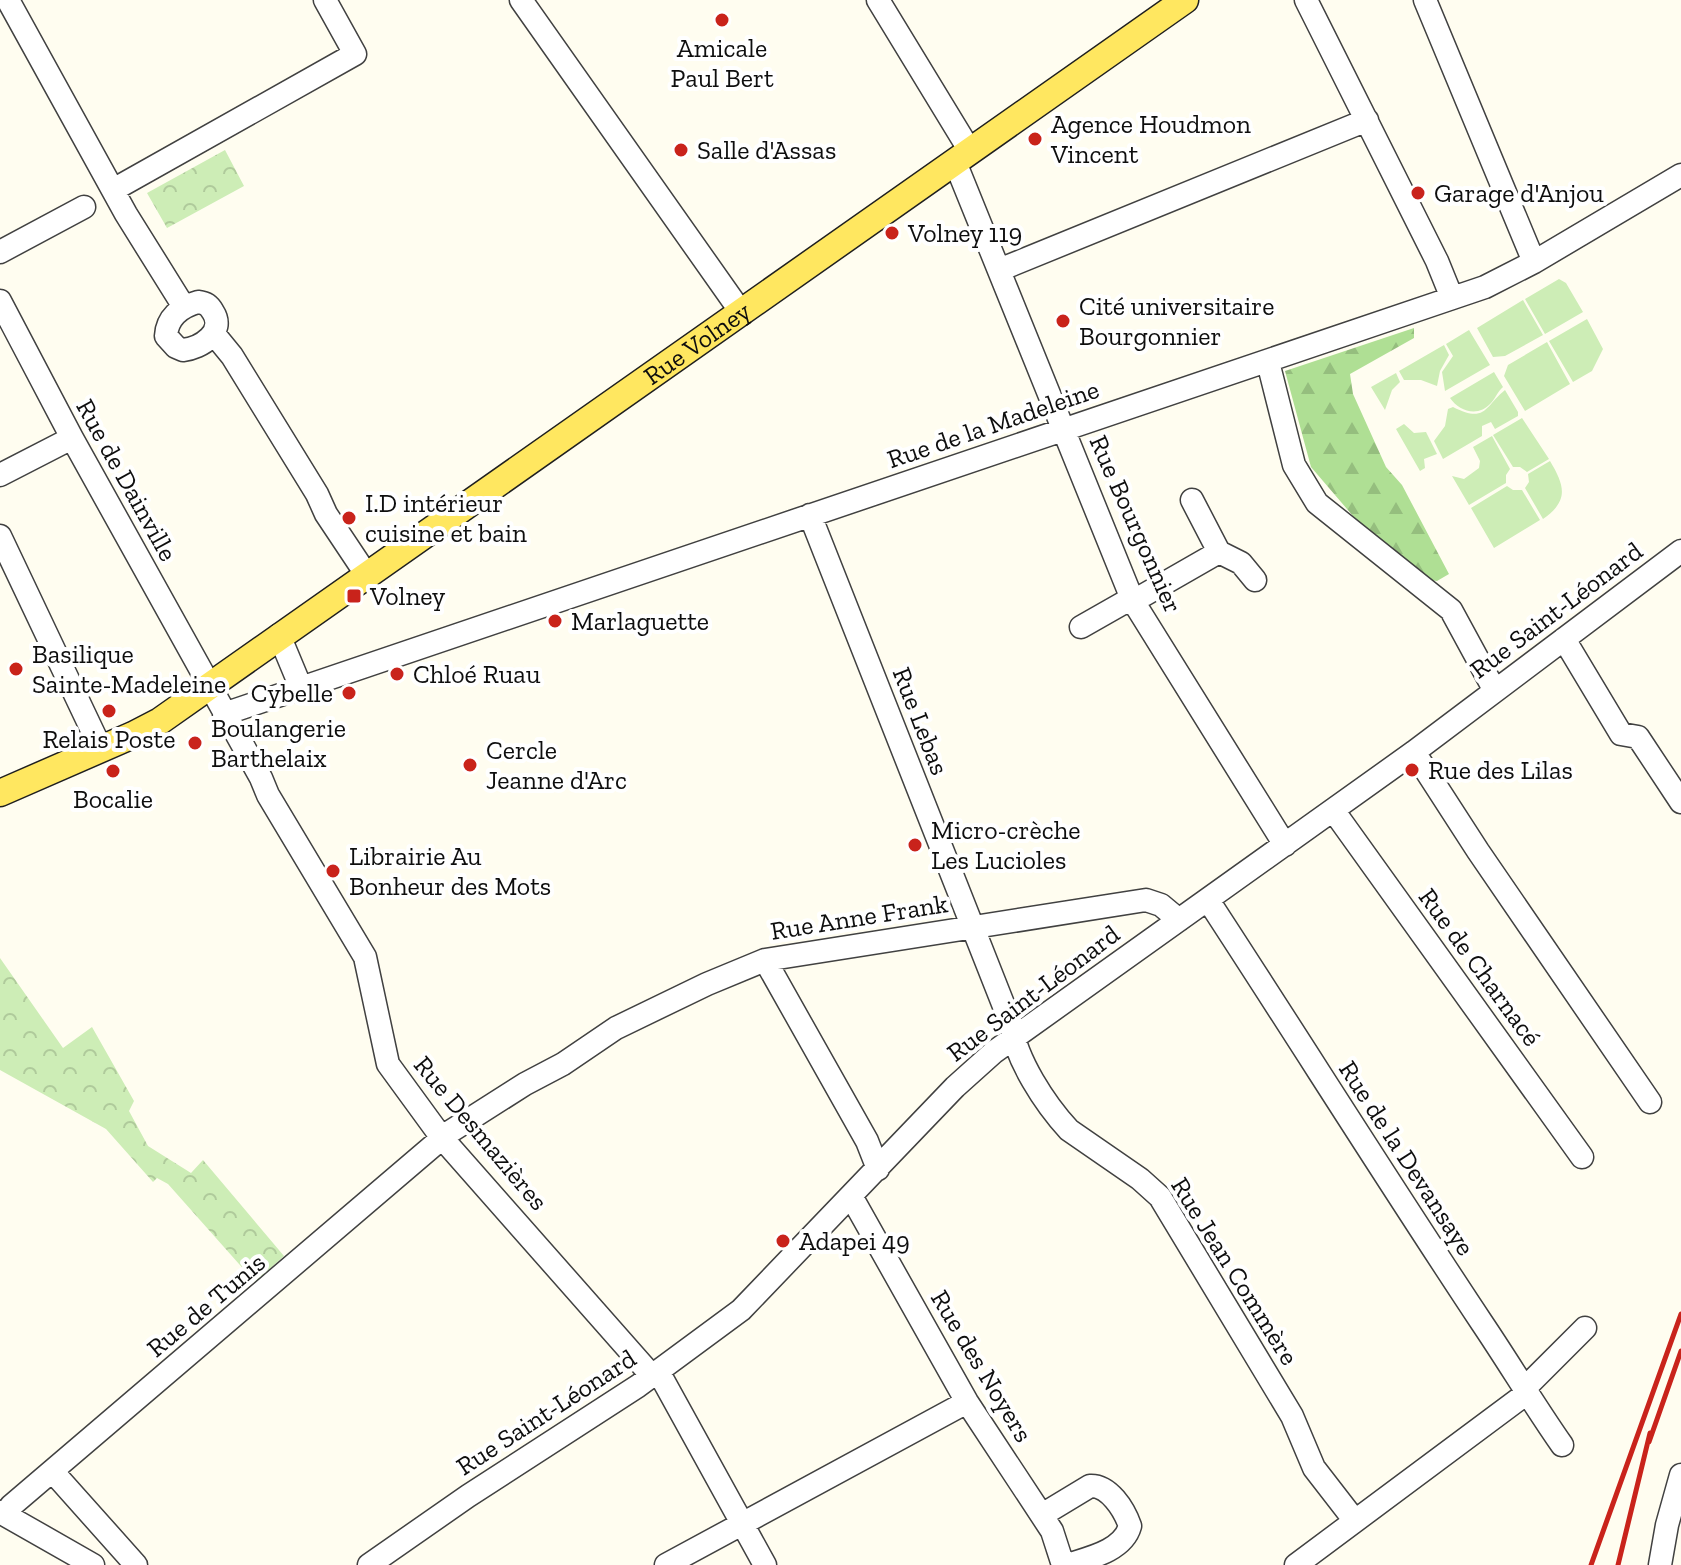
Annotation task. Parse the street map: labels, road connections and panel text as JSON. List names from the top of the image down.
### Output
{
  "streets": {
    "main road": ["Rue Volney"],
    "street": [
      "Rue de la Madeleine",
      "Rue de Dainville",
      "Rue Bourgonnier",
      "Rue Saint-Léonard",
      "Rue Lebas",
      "Rue Anne Frank",
      "Rue de Charnacé",
      "Rue Desmazières",
      "Rue de la Devansaye",
      "Rue Jean Commère",
      "Rue de Tunis",
      "Rue des Noyers"
    ]
  },
  "crossings": [
    ["Rue Volney", "Rue de Dainville"],
    ["Rue Volney", "Rue Bourgonnier"],
    ["Rue Volney", "Rue Desmazières"],
    ["Rue de la Madeleine", "Rue Bourgonnier"],
    ["Rue de la Madeleine", "Rue Lebas"],
    ["Rue de la Madeleine", "Rue Desmazières"],
    ["Rue de Dainville", "Rue Desmazières"],
    ["Rue Bourgonnier", "Rue Saint-Léonard"],
    ["Rue Saint-Léonard", "Rue Lebas"],
    ["Rue Saint-Léonard", "Rue Anne Frank"],
    ["Rue Saint-Léonard", "Rue de Charnacé"],
    ["Rue Saint-Léonard", "Rue Desmazières"],
    ["Rue Saint-Léonard", "Rue de la Devansaye"],
    ["Rue Saint-Léonard", "Rue Jean Commère"],
    ["Rue Saint-Léonard", "Rue des Noyers"],
    ["Rue Lebas", "Rue Anne Frank"],
    ["Rue Lebas", "Rue Jean Commère"],
    ["Rue Anne Frank", "Rue Desmazières"],
    ["Rue Anne Frank", "Rue de Tunis"],
    ["Rue Desmazières", "Rue de Tunis"]
  ],
  "places": {
    "other": [
      "Amicale Paul Bert",
      "Agence Houdmon Vincent",
      "Salle d'Assas",
      "Garage d'Anjou",
      "Volney 119",
      "Cité universitaire Bourgonnier",
      "I.D intérieur cuisine et bain",
      "Marlaguette",
      "Basilique Sainte-Madeleine",
      "Chloé Ruau",
      "Cybelle",
      "Relais Poste",
      "Boulangerie Barthelaix",
      "Cercle Jeanne d'Arc",
      "Rue des Lilas",
      "Bocalie",
      "Micro-crèche Les Lucioles",
      "Librairie Au Bonheur des Mots",
      "Adapei 49"
    ],
    "transit": ["Volney"]
  }
}
